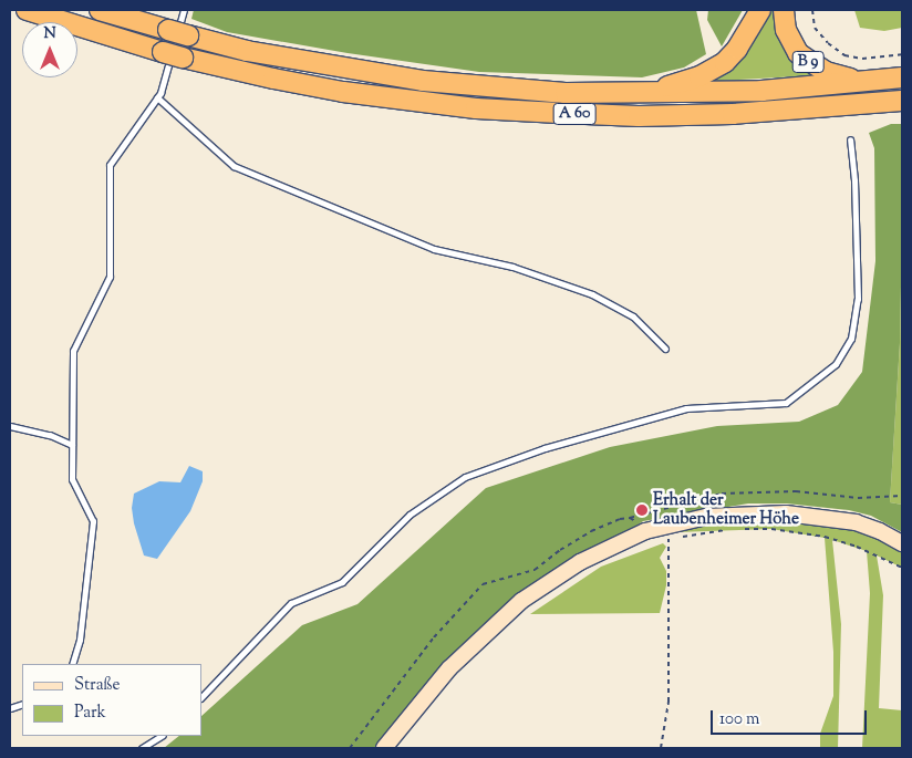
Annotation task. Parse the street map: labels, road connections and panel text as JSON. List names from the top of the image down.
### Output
{
  "streets": {
    "highway": ["B 9", "A 60"]
  },
  "crossings": [
    ["B 9", "A 60"]
  ],
  "places": ["Erhalt der Laubenheimer Höhe"],
  "legend": ["Straße", "Park"],
  "scale_bar": "100 m",
  "north": "top"
}
